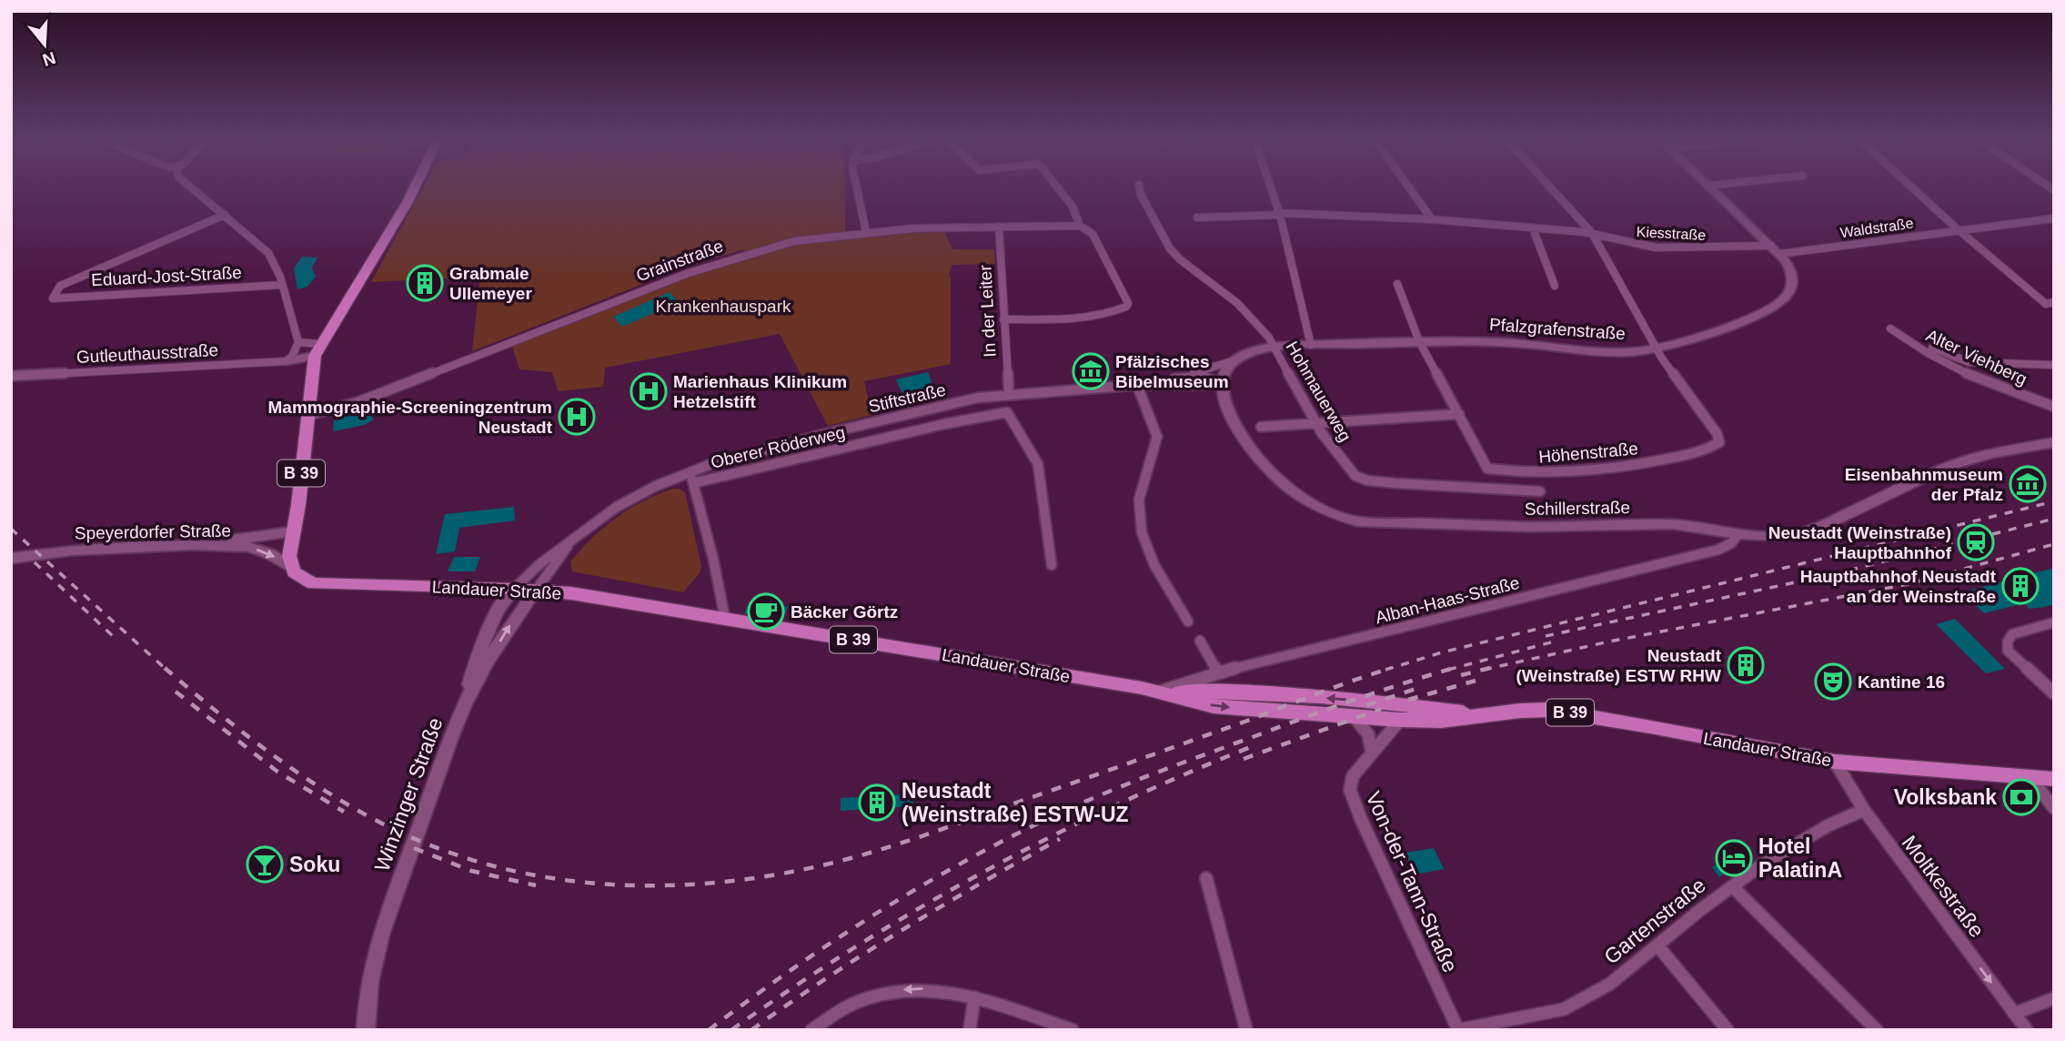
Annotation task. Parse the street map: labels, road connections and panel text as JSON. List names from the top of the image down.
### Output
{
  "streets": {
    "main road": ["B 39", "Landauer Straße"],
    "street": [
      "Waldstraße",
      "Kiesstraße",
      "Grainstraße",
      "Eduard-Jost-Straße",
      "In der Leiter",
      "Pfalzgrafenstraße",
      "Gutleuthausstraße",
      "Alter Viehberg",
      "Hohmauerweg",
      "Stiftstraße",
      "Oberer Röderweg",
      "Höhenstraße",
      "Schillerstraße",
      "Speyerdorfer Straße",
      "Alban-Haas-Straße",
      "Winzinger Straße",
      "Von-der-Tann-Straße",
      "Moltkestraße",
      "Gartenstraße"
    ]
  },
  "crossings": [
    ["Waldstraße", "Kiesstraße"],
    ["Waldstraße", "Pfalzgrafenstraße"],
    ["Kiesstraße", "Pfalzgrafenstraße"],
    ["Grainstraße", "In der Leiter"],
    ["Grainstraße", "B 39"],
    ["In der Leiter", "Stiftstraße"],
    ["Pfalzgrafenstraße", "Hohmauerweg"],
    ["Pfalzgrafenstraße", "Höhenstraße"],
    ["Stiftstraße", "Schillerstraße"],
    ["Stiftstraße", "Landauer Straße"],
    ["Stiftstraße", "Winzinger Straße"],
    ["B 39", "Speyerdorfer Straße"],
    ["B 39", "Landauer Straße"],
    ["Schillerstraße", "Alban-Haas-Straße"],
    ["Speyerdorfer Straße", "Landauer Straße"],
    ["Landauer Straße", "Alban-Haas-Straße"],
    ["Landauer Straße", "Winzinger Straße"],
    ["Landauer Straße", "Von-der-Tann-Straße"],
    ["Landauer Straße", "Moltkestraße"],
    ["Von-der-Tann-Straße", "Gartenstraße"],
    ["Moltkestraße", "Gartenstraße"]
  ],
  "one_way": ["Moltkestraße"],
  "parks": ["Krankenhauspark"],
  "places": {
    "building": [
      "Grabmale Ullemeyer",
      "Hauptbahnhof Neustadt an der Weinstraße",
      "Neustadt (Weinstraße) ESTW RHW",
      "Neustadt (Weinstraße) ESTW-UZ"
    ],
    "museum": ["Pfälzisches Bibelmuseum", "Eisenbahnmuseum der Pfalz"],
    "hospital": ["Marienhaus Klinikum Hetzelstift", "Mammographie-Screeningzentrum Neustadt"],
    "station": ["Neustadt (Weinstraße) Hauptbahnhof"],
    "cafe": ["Bäcker Görtz"],
    "theatre": ["Kantine 16"],
    "bank": ["Volksbank"],
    "hotel": ["Hotel PalatinA"],
    "bar": ["Soku"]
  },
  "north": "bottom"
}
